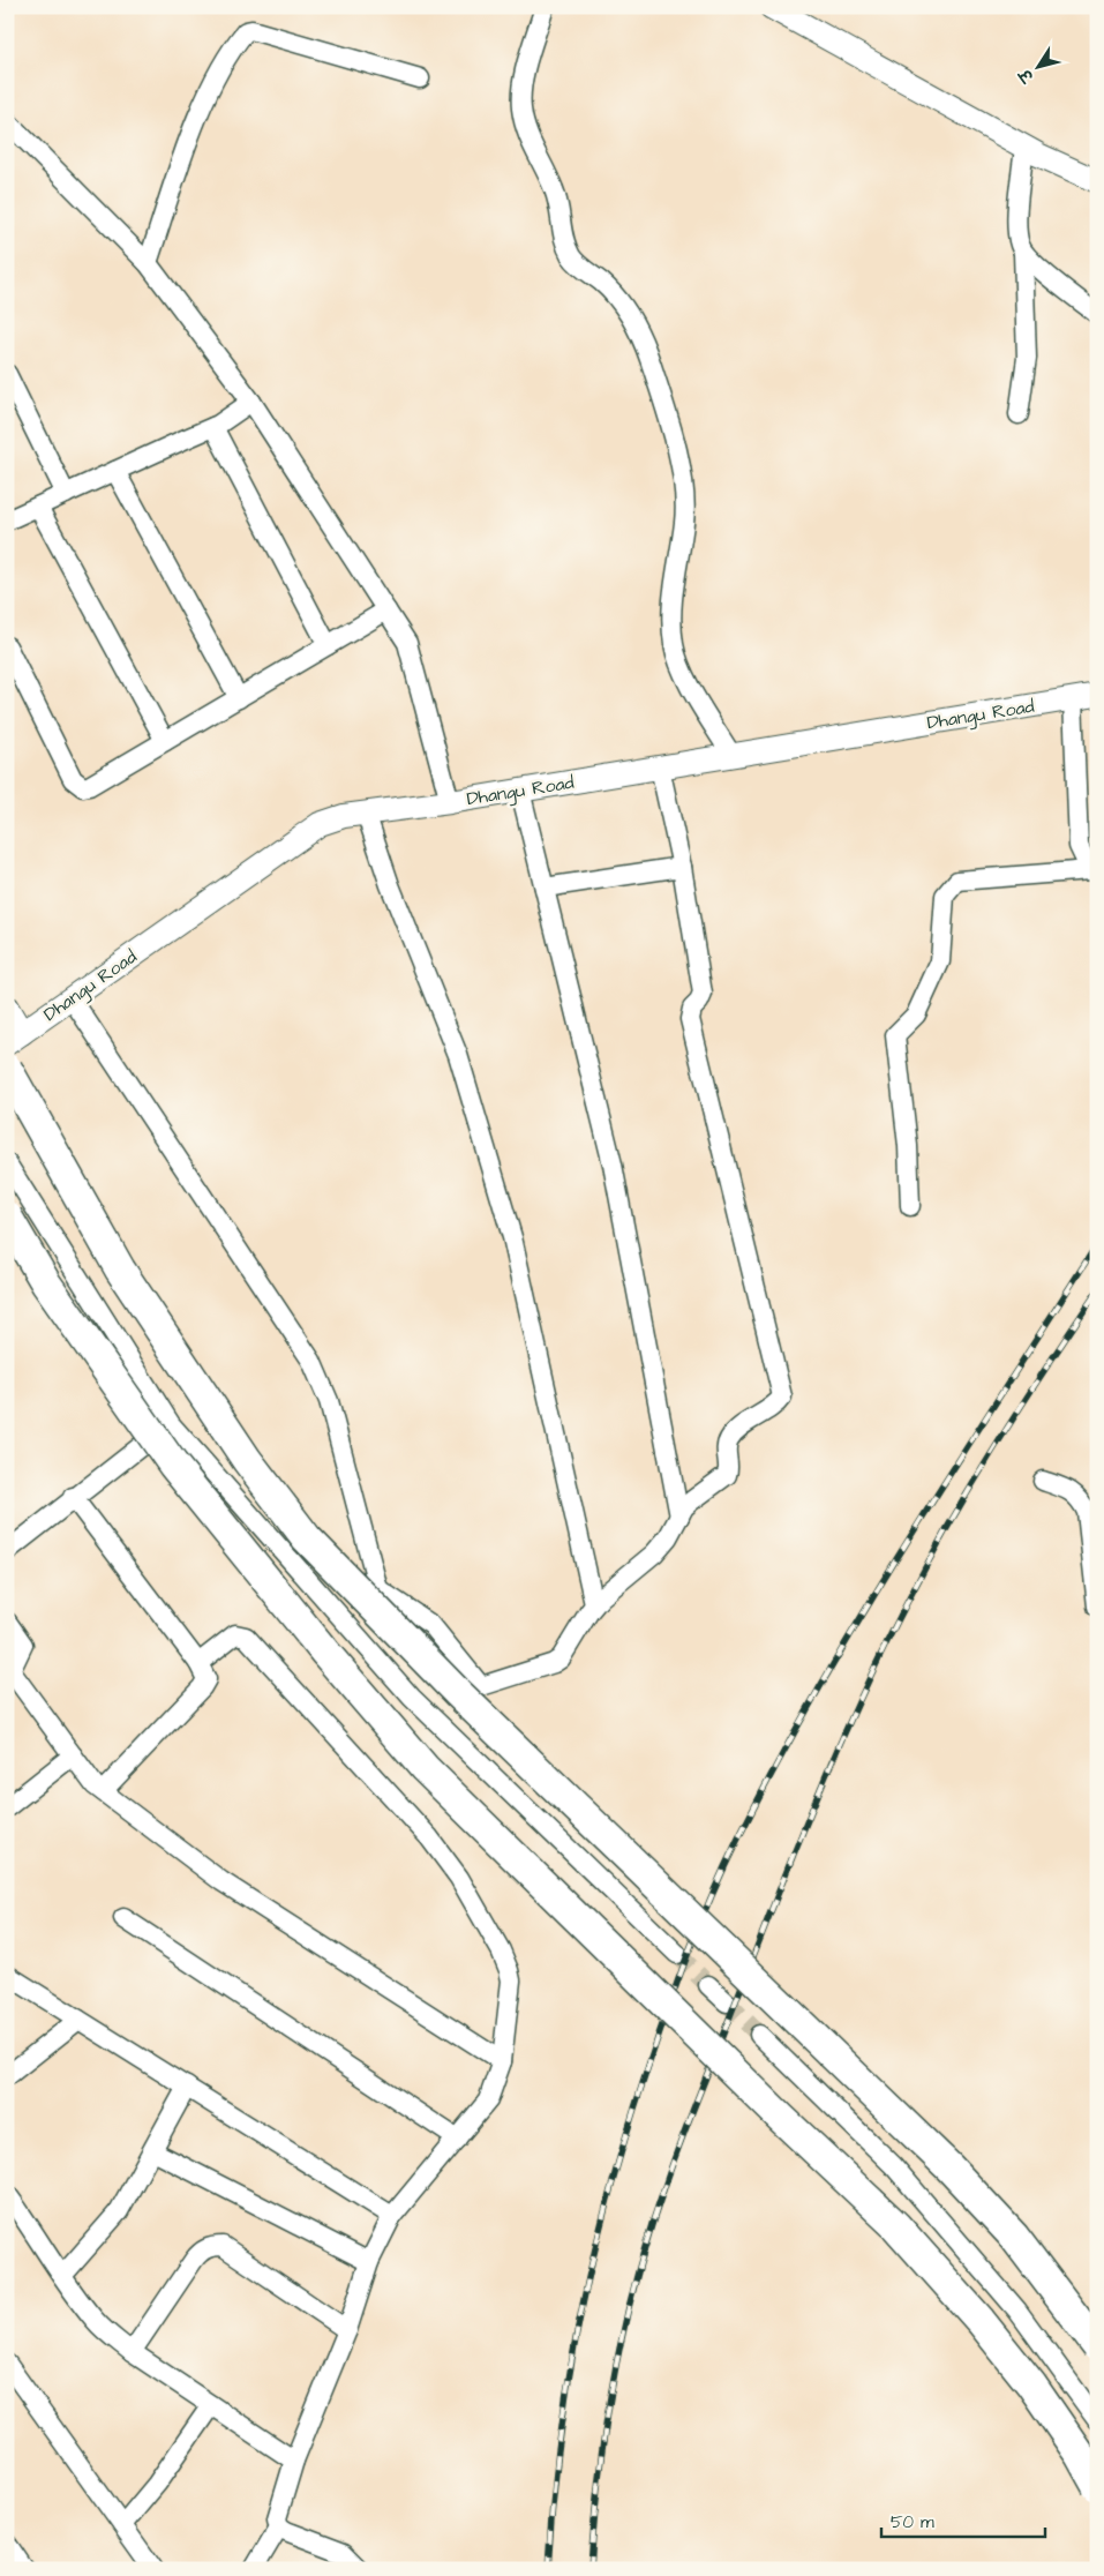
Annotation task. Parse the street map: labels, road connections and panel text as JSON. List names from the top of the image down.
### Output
{
  "streets": {
    "street": ["Dhangu Road"]
  },
  "scale_bar": "50 m",
  "north": "bottom left"
}
